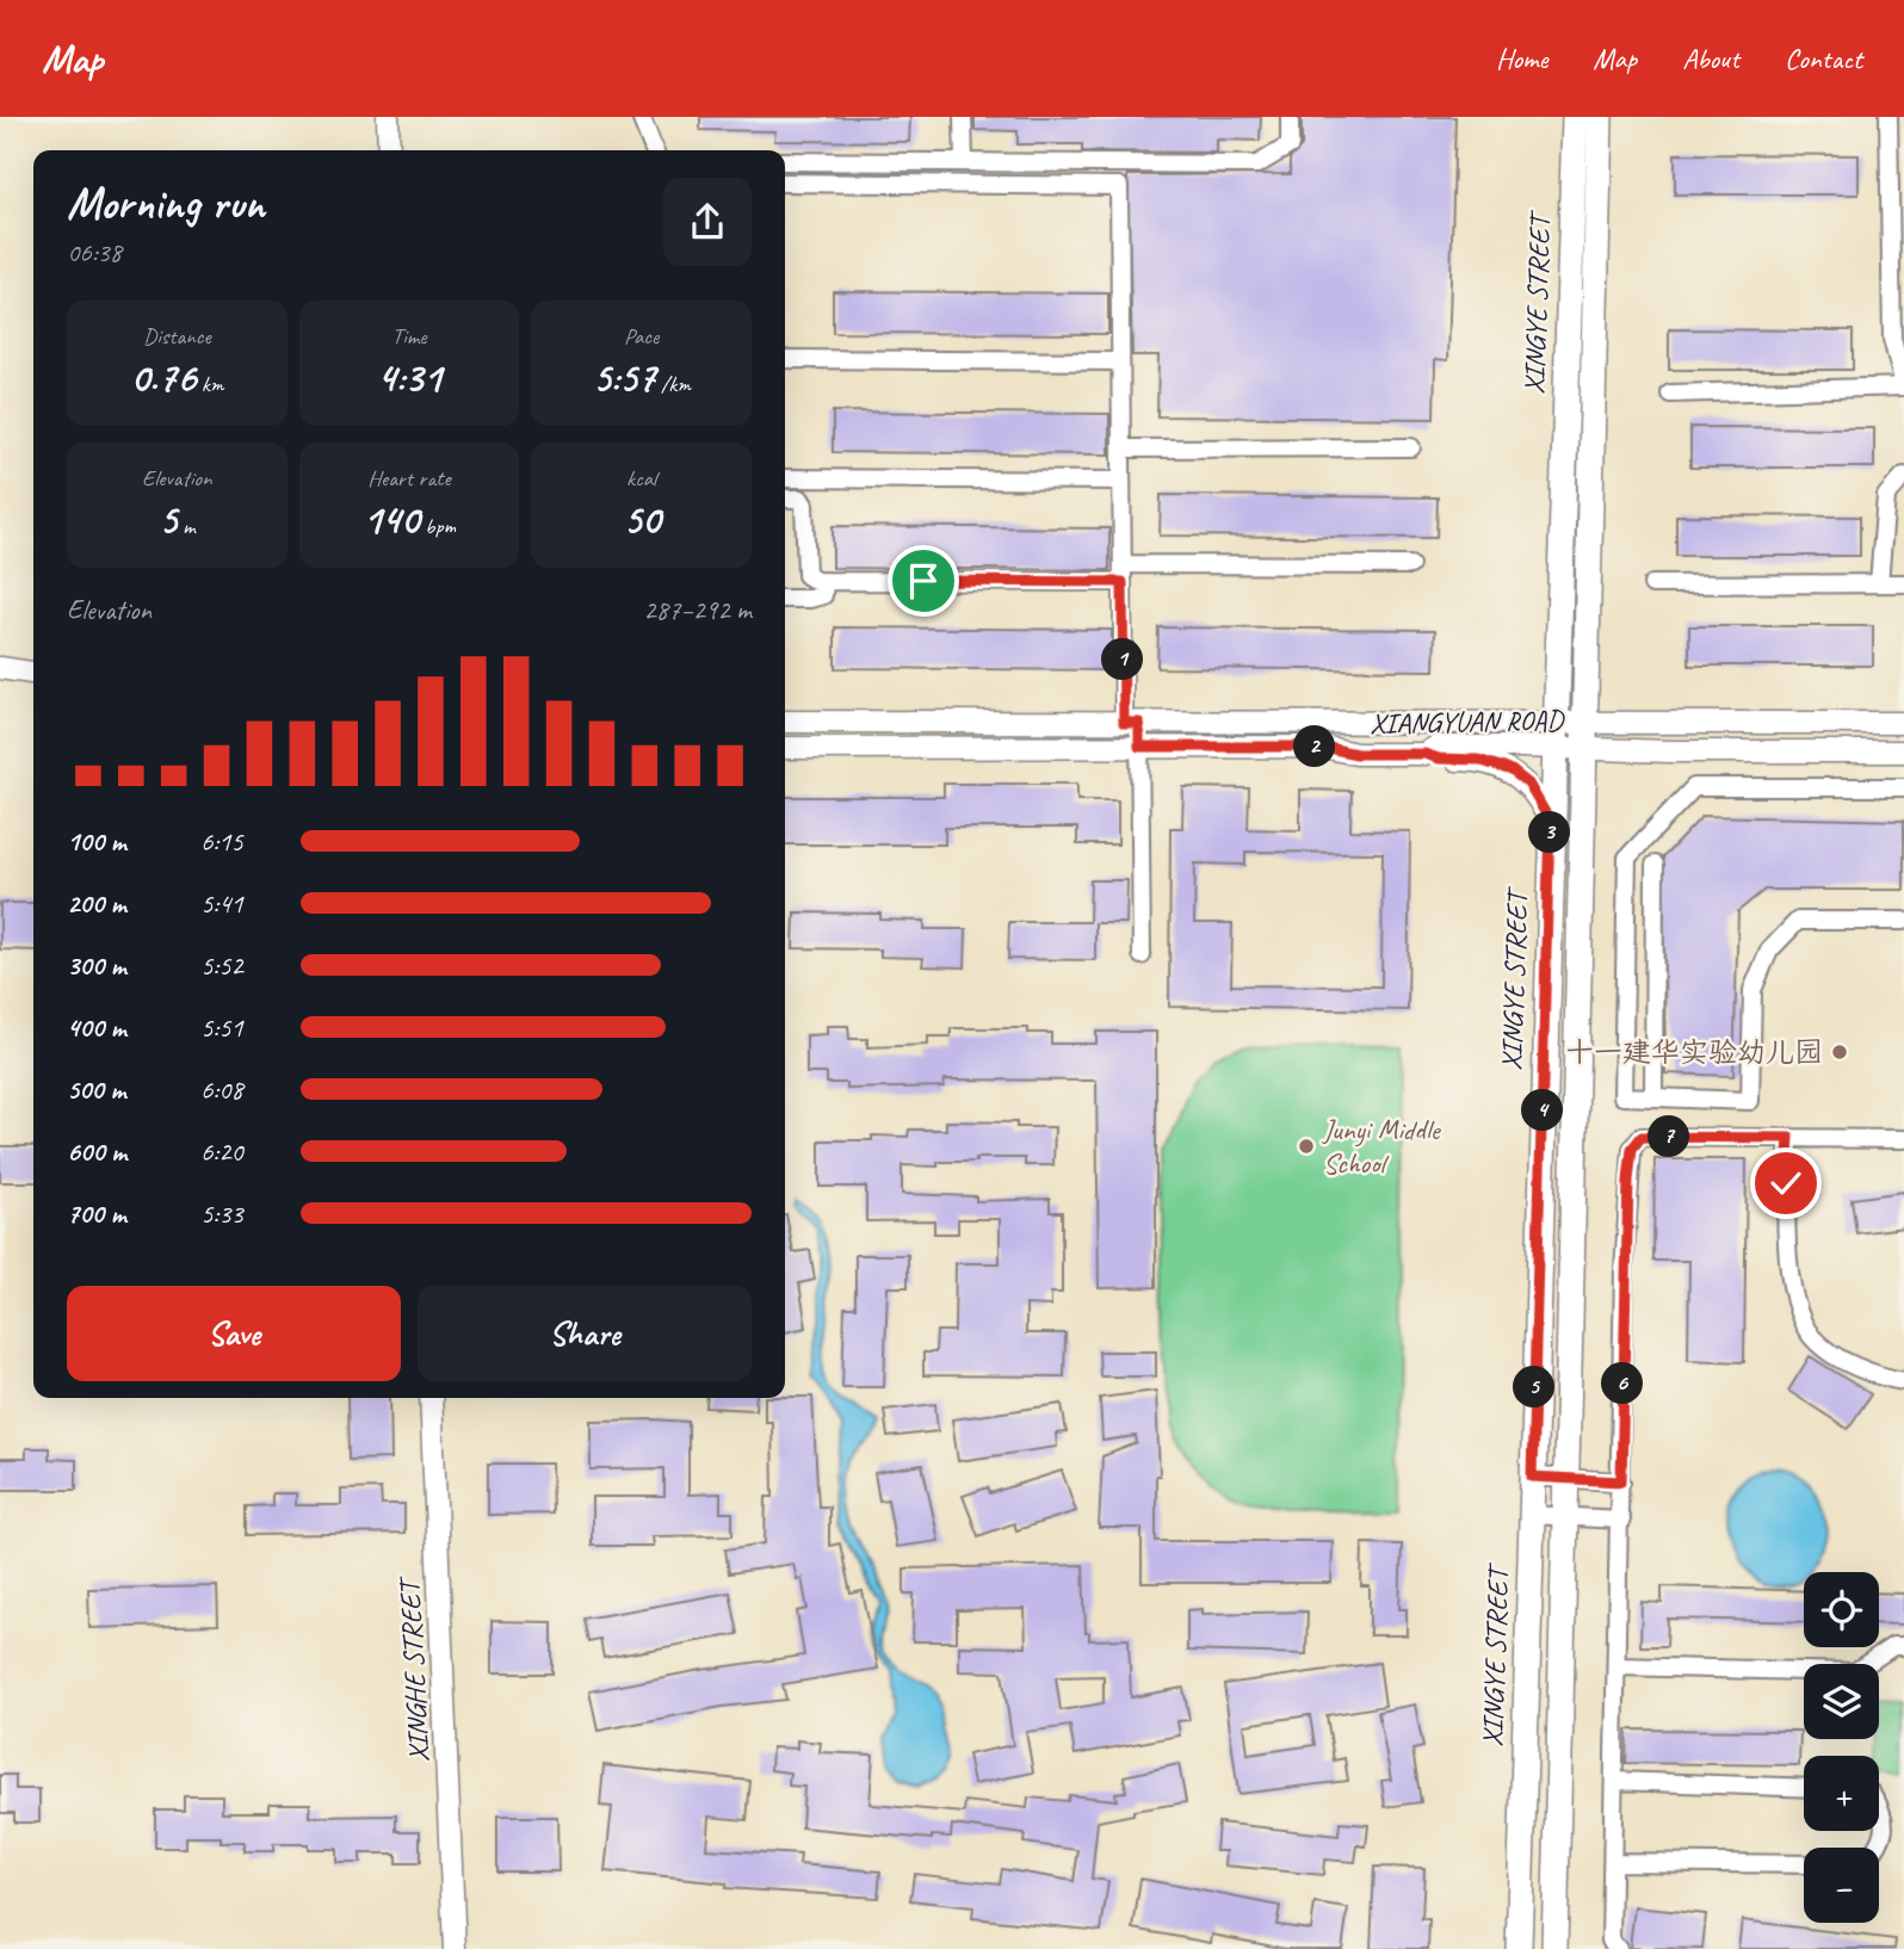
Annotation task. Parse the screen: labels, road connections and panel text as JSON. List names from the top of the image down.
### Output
{
  "streets": {
    "main road": ["XINGYE STREET"],
    "street": ["XIANGYUAN ROAD", "XINGHE STREET"]
  },
  "crossings": [
    ["XINGYE STREET", "XIANGYUAN ROAD"]
  ],
  "places": ["十一建华实验幼儿园", "Junyi Middle School"],
  "page": {
    "header": "Map",
    "nav": [
      "Home",
      "Map",
      "About",
      "Contact"
    ],
    "heading": ["Morning run", "06:38"],
    "stats": [
      ["Distance", "0.76 km"],
      ["Time", "4:31"],
      ["Pace", "5:57 /km"],
      ["Elevation", "5 m"],
      ["Heart rate", "140 bpm"],
      ["kcal", "50"]
    ],
    "chart": ["Elevation", "287–292 m"],
    "pins": [
      "1",
      "2",
      "3",
      "4",
      "7",
      "6",
      "5"
    ],
    "list": [
      {
        "name": "100 m",
        "note": "6:15"
      },
      {
        "name": "200 m",
        "note": "5:41"
      },
      {
        "name": "300 m",
        "note": "5:52"
      },
      {
        "name": "400 m",
        "note": "5:51"
      },
      {
        "name": "500 m",
        "note": "6:08"
      },
      {
        "name": "600 m",
        "note": "6:20"
      },
      {
        "name": "700 m",
        "note": "5:33"
      }
    ],
    "buttons": ["Save", "Share"],
    "map_buttons": ["+", "−"]
  }
}
